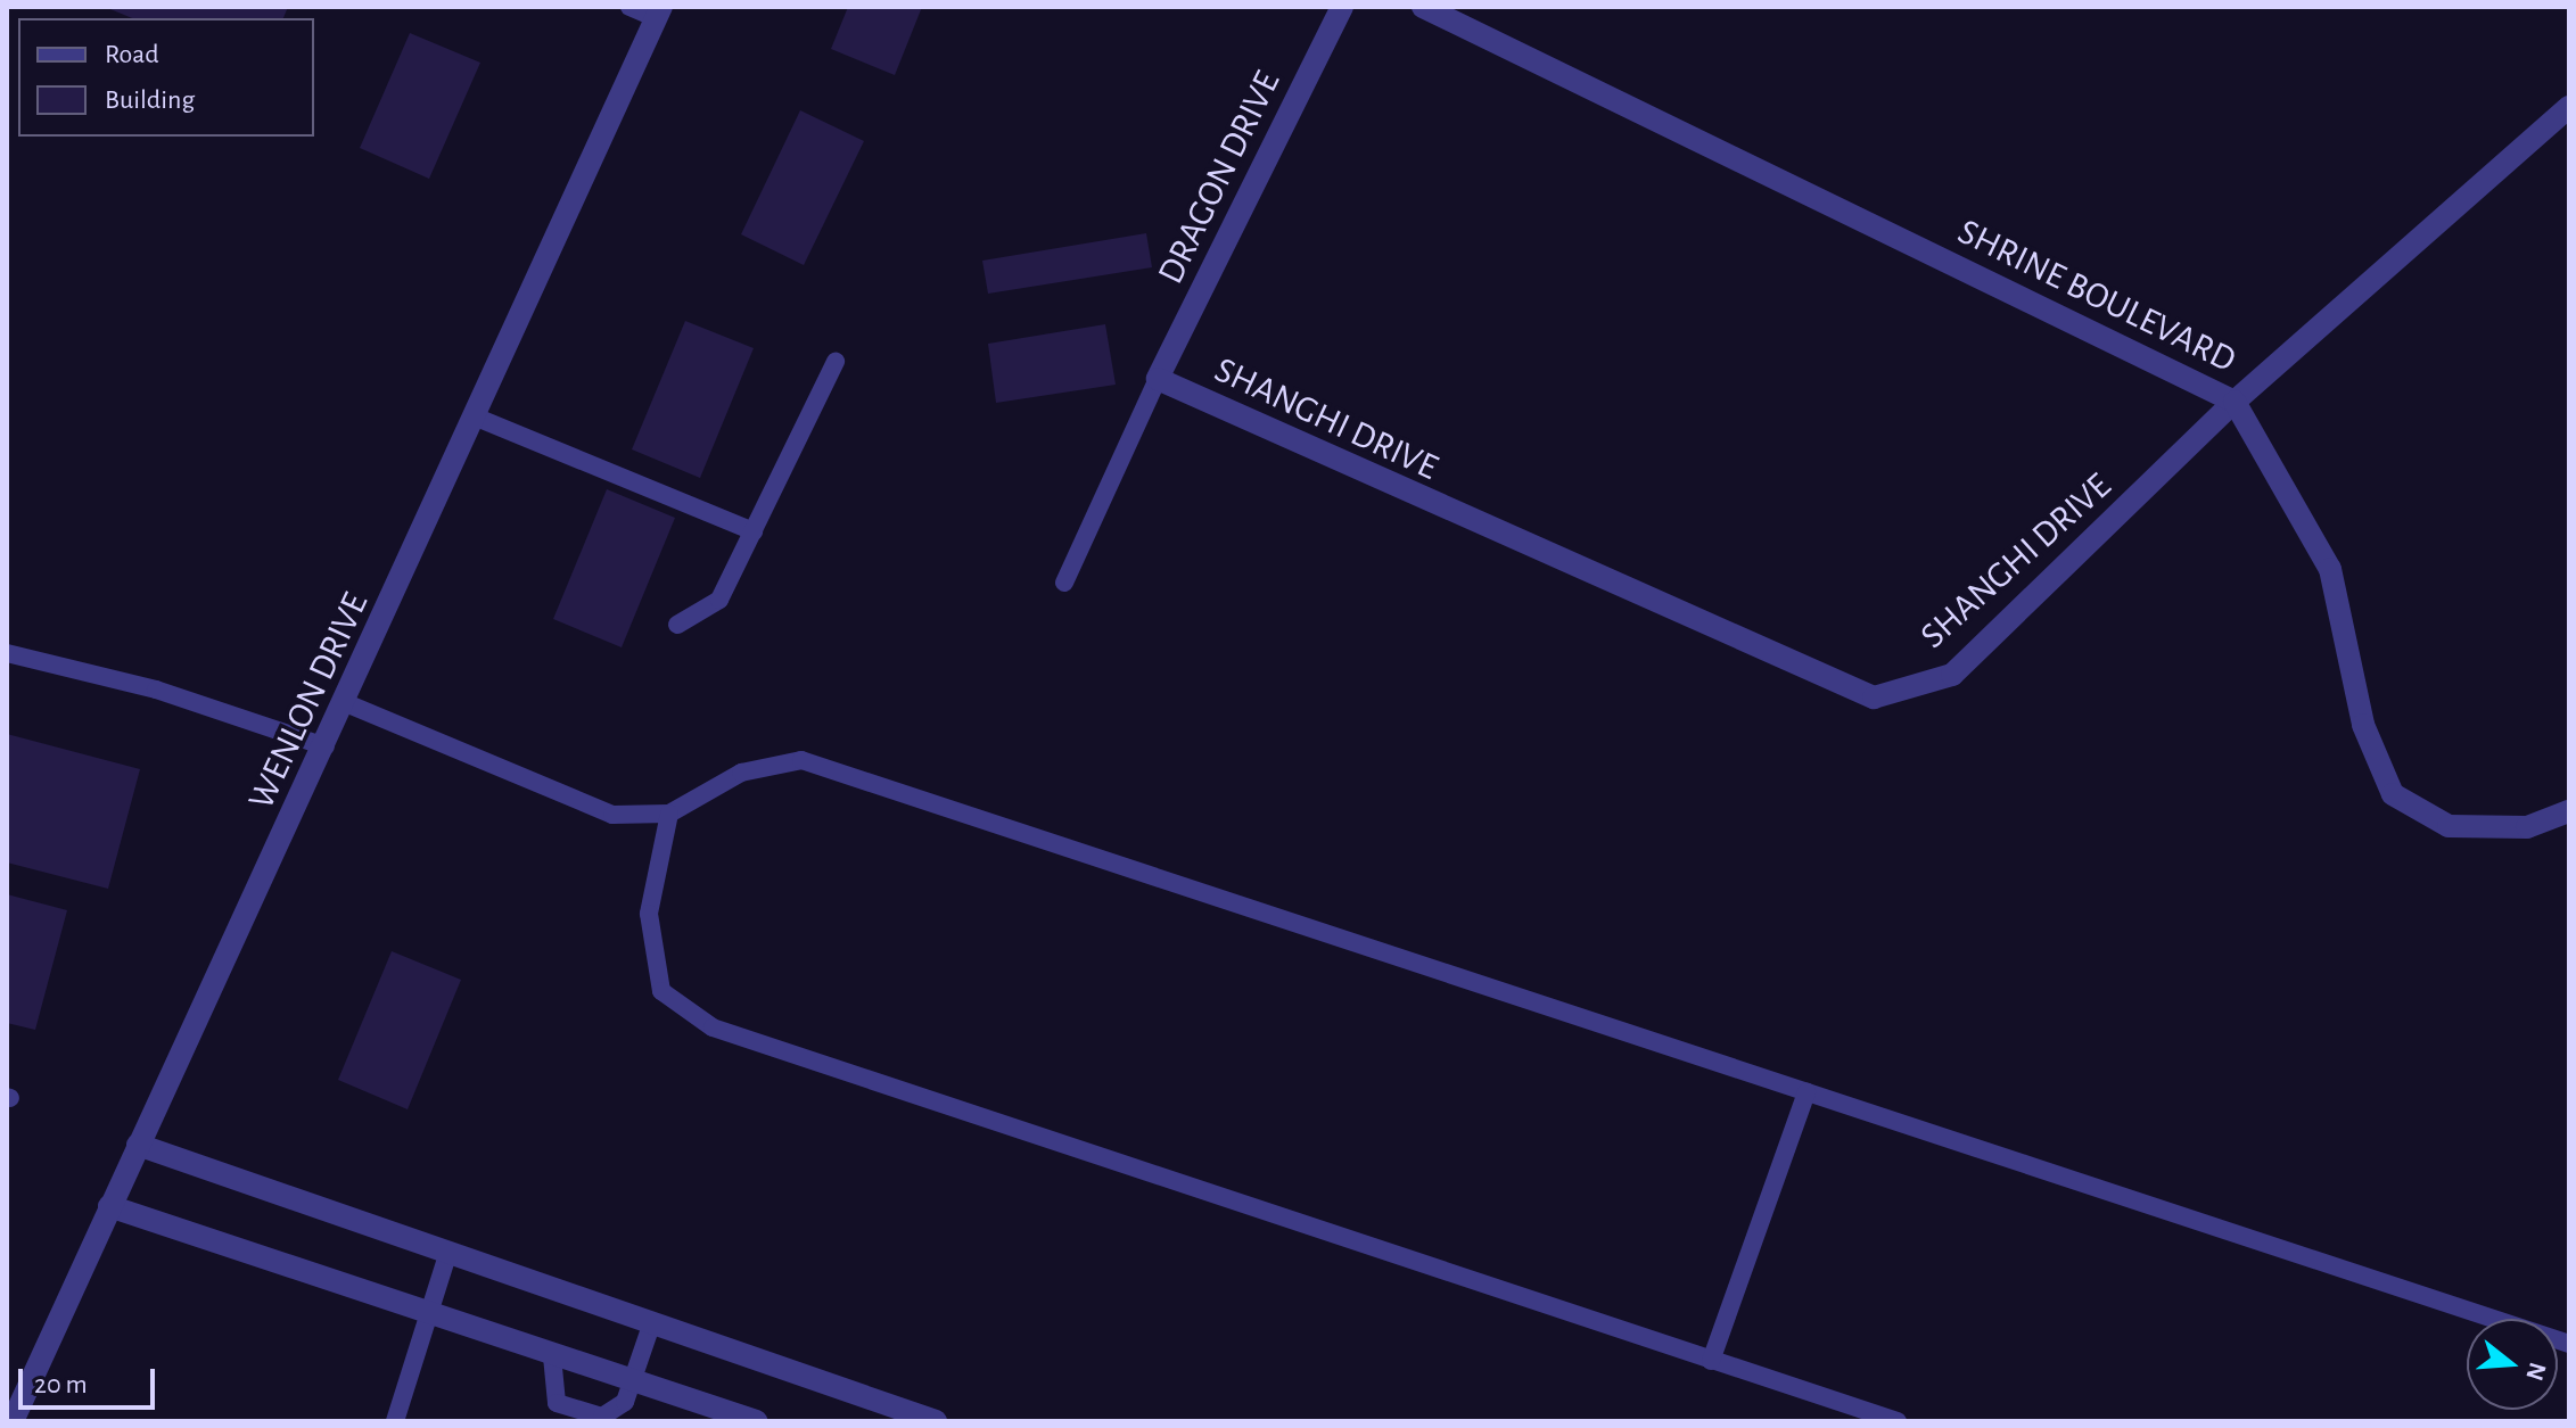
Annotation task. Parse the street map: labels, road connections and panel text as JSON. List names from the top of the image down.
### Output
{
  "streets": {
    "street": [
      "DRAGON DRIVE",
      "SHRINE BOULEVARD",
      "SHANGHI DRIVE",
      "WENLON DRIVE"
    ]
  },
  "crossings": [
    ["DRAGON DRIVE", "SHANGHI DRIVE"],
    ["SHRINE BOULEVARD", "SHANGHI DRIVE"]
  ],
  "legend": ["Road", "Building"],
  "scale_bar": "20 m",
  "north": "right"
}
